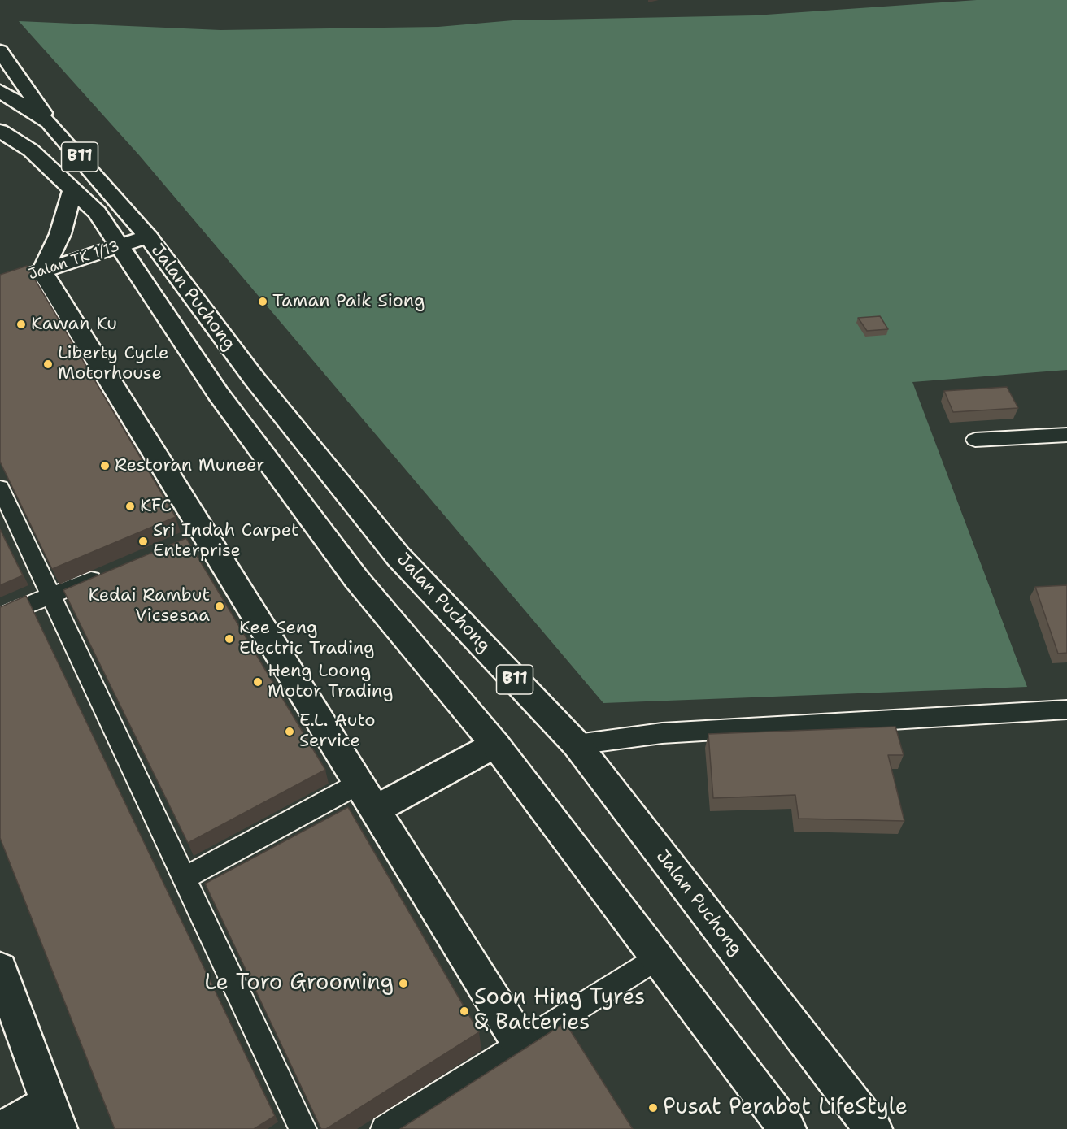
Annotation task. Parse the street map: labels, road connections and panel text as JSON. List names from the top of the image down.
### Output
{
  "streets": {
    "main road": ["B11", "Jalan TK 1/13", "Jalan Puchong"]
  },
  "crossings": [
    ["Jalan TK 1/13", "Jalan Puchong"]
  ],
  "places": [
    "Taman Paik Siong",
    "Kawan Ku",
    "Liberty Cycle Motorhouse",
    "Restoran Muneer",
    "KFC",
    "Sri Indah Carpet Enterprise",
    "Kedai Rambut Vicsesaa",
    "Kee Seng Electric Trading",
    "Heng Loong Motor Trading",
    "E.L. Auto Service",
    "Le Toro Grooming",
    "Soon Hing Tyres & Batteries",
    "Pusat Perabot LifeStyle"
  ]
}
